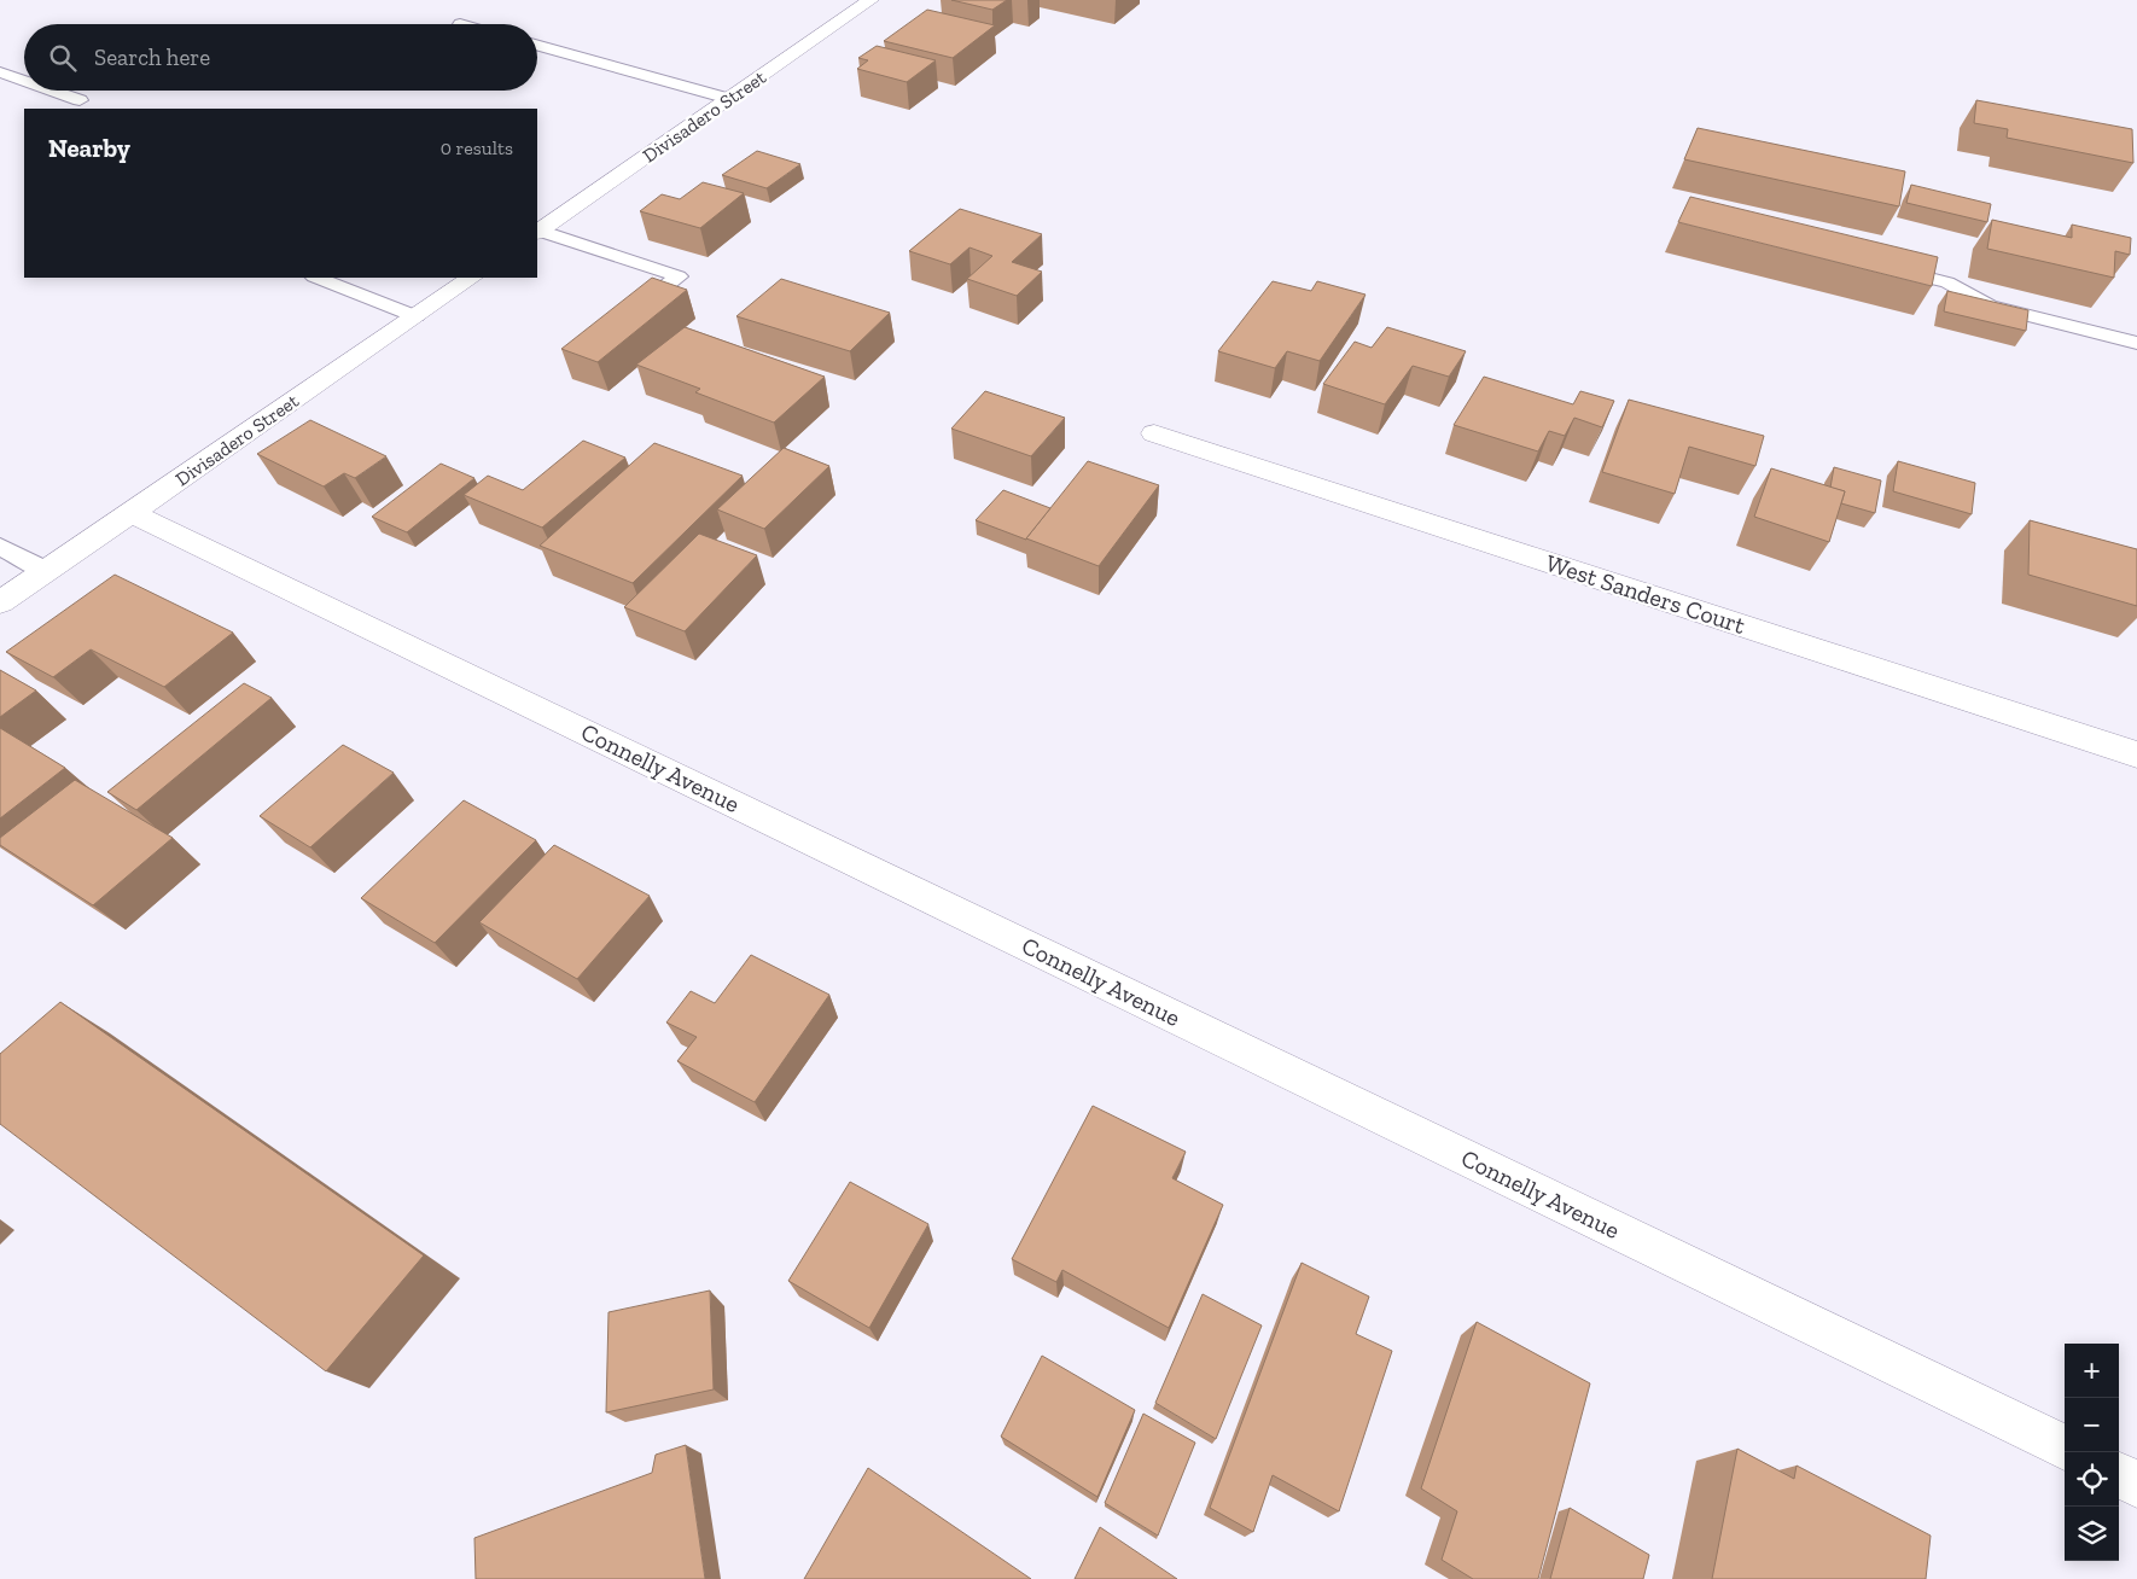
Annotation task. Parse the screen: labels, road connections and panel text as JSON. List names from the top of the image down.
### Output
{
  "streets": {
    "street": ["Divisadero Street", "West Sanders Court", "Connelly Avenue"]
  },
  "crossings": [
    ["Divisadero Street", "Connelly Avenue"]
  ],
  "page": {
    "search": "Search here",
    "heading": ["Nearby", "0 results"],
    "map_buttons": ["+", "−"]
  }
}
